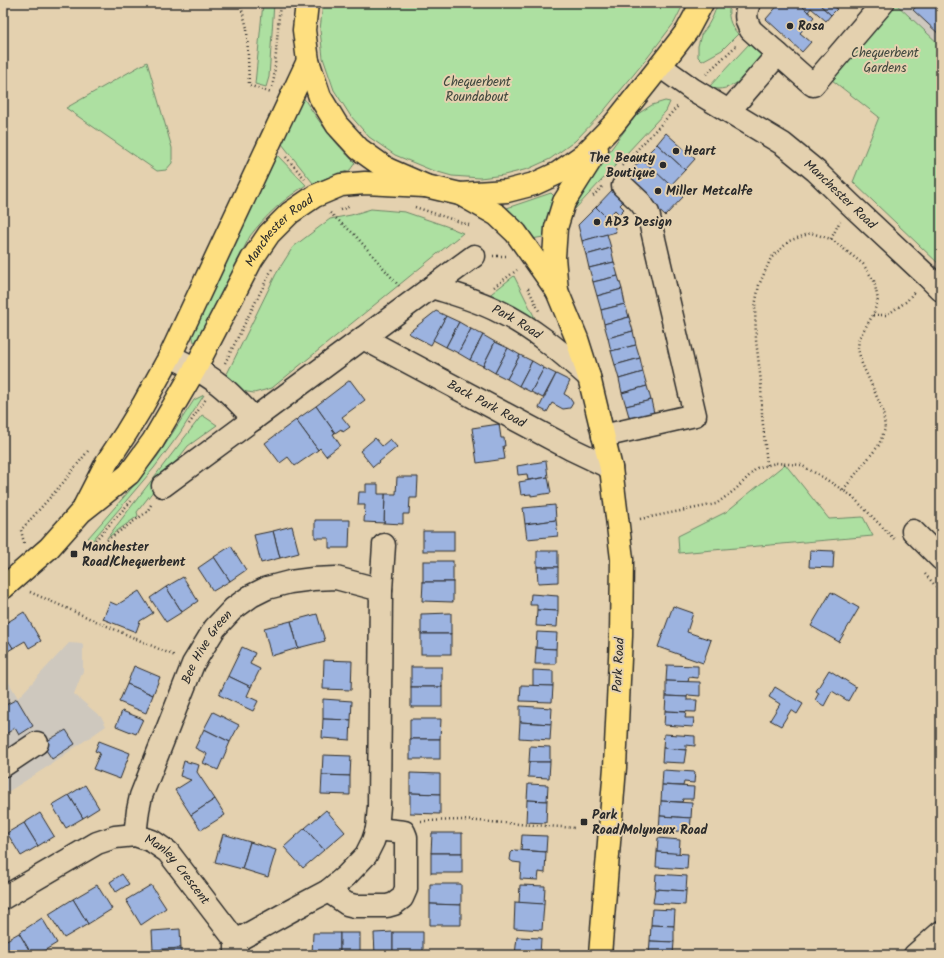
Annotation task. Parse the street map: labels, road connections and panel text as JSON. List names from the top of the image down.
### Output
{
  "streets": {
    "main road": ["Manchester Road", "Park Road"],
    "street": ["Back Park Road", "Bee Hive Green", "Manley Crescent"]
  },
  "crossings": [
    ["Park Road", "Back Park Road"],
    ["Bee Hive Green", "Manley Crescent"]
  ],
  "parks": ["Chequerbent Gardens", "Chequerbent Roundabout"],
  "places": {
    "other": [
      "Rosa",
      "Heart",
      "The Beauty Boutique",
      "Miller Metcalfe",
      "AD3 Design"
    ],
    "transit": ["Manchester Road/Chequerbent", "Park Road/Molyneux Road"]
  }
}
